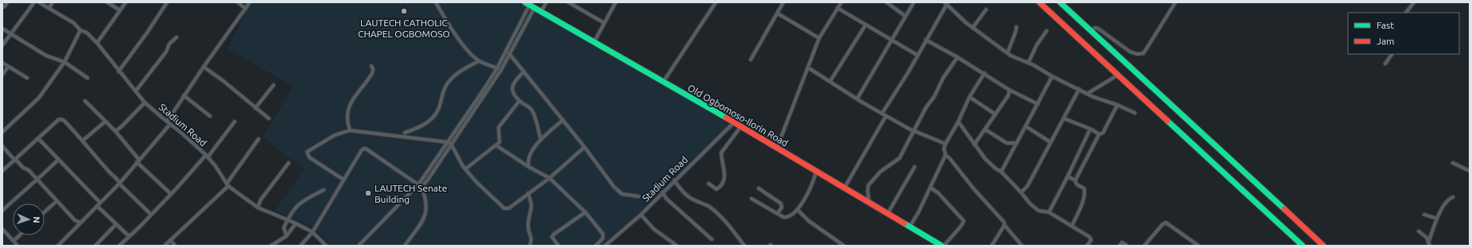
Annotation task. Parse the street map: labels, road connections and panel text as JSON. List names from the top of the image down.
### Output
{
  "streets": {
    "highway": ["Old Ogbomoso-Ilorin Road"],
    "street": ["Stadium Road"]
  },
  "crossings": [
    ["Old Ogbomoso-Ilorin Road", "Stadium Road"]
  ],
  "places": ["LAUTECH CATHOLIC CHAPEL OGBOMOSO", "LAUTECH Senate Building"],
  "legend": ["Fast", "Jam"],
  "north": "right"
}
